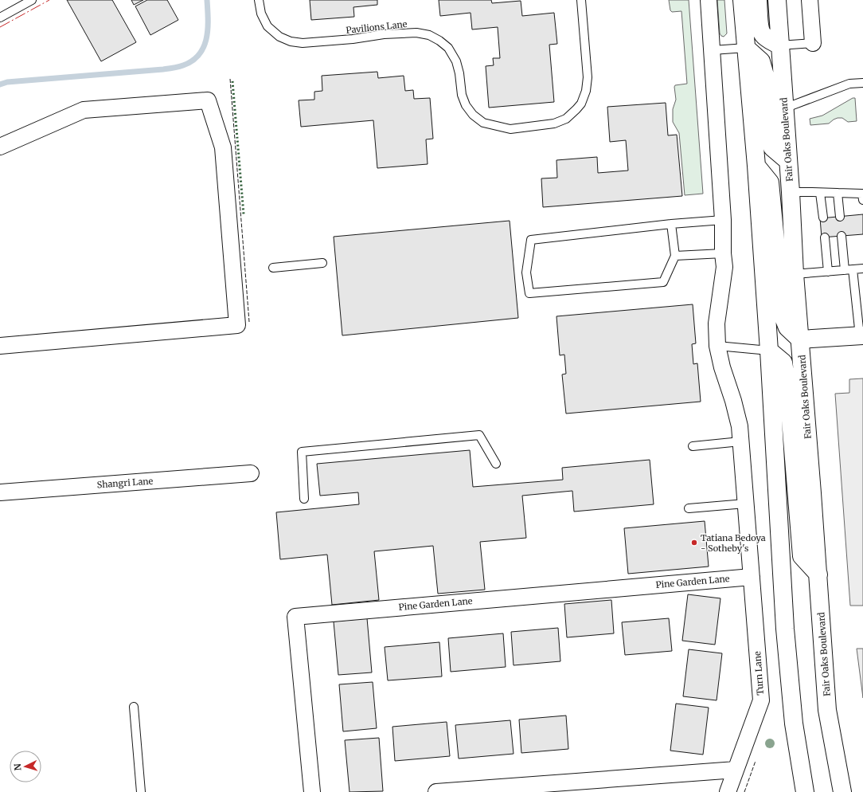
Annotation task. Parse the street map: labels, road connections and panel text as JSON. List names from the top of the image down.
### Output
{
  "streets": {
    "main road": ["Fair Oaks Boulevard"],
    "street": ["Shangri Lane", "Pine Garden Lane", "Turn Lane"],
    "lane": ["Pavilions Lane"]
  },
  "crossings": [
    ["Pine Garden Lane", "Turn Lane"]
  ],
  "places": ["Tatiana Bedoya - Sotheby's"],
  "north": "left"
}
